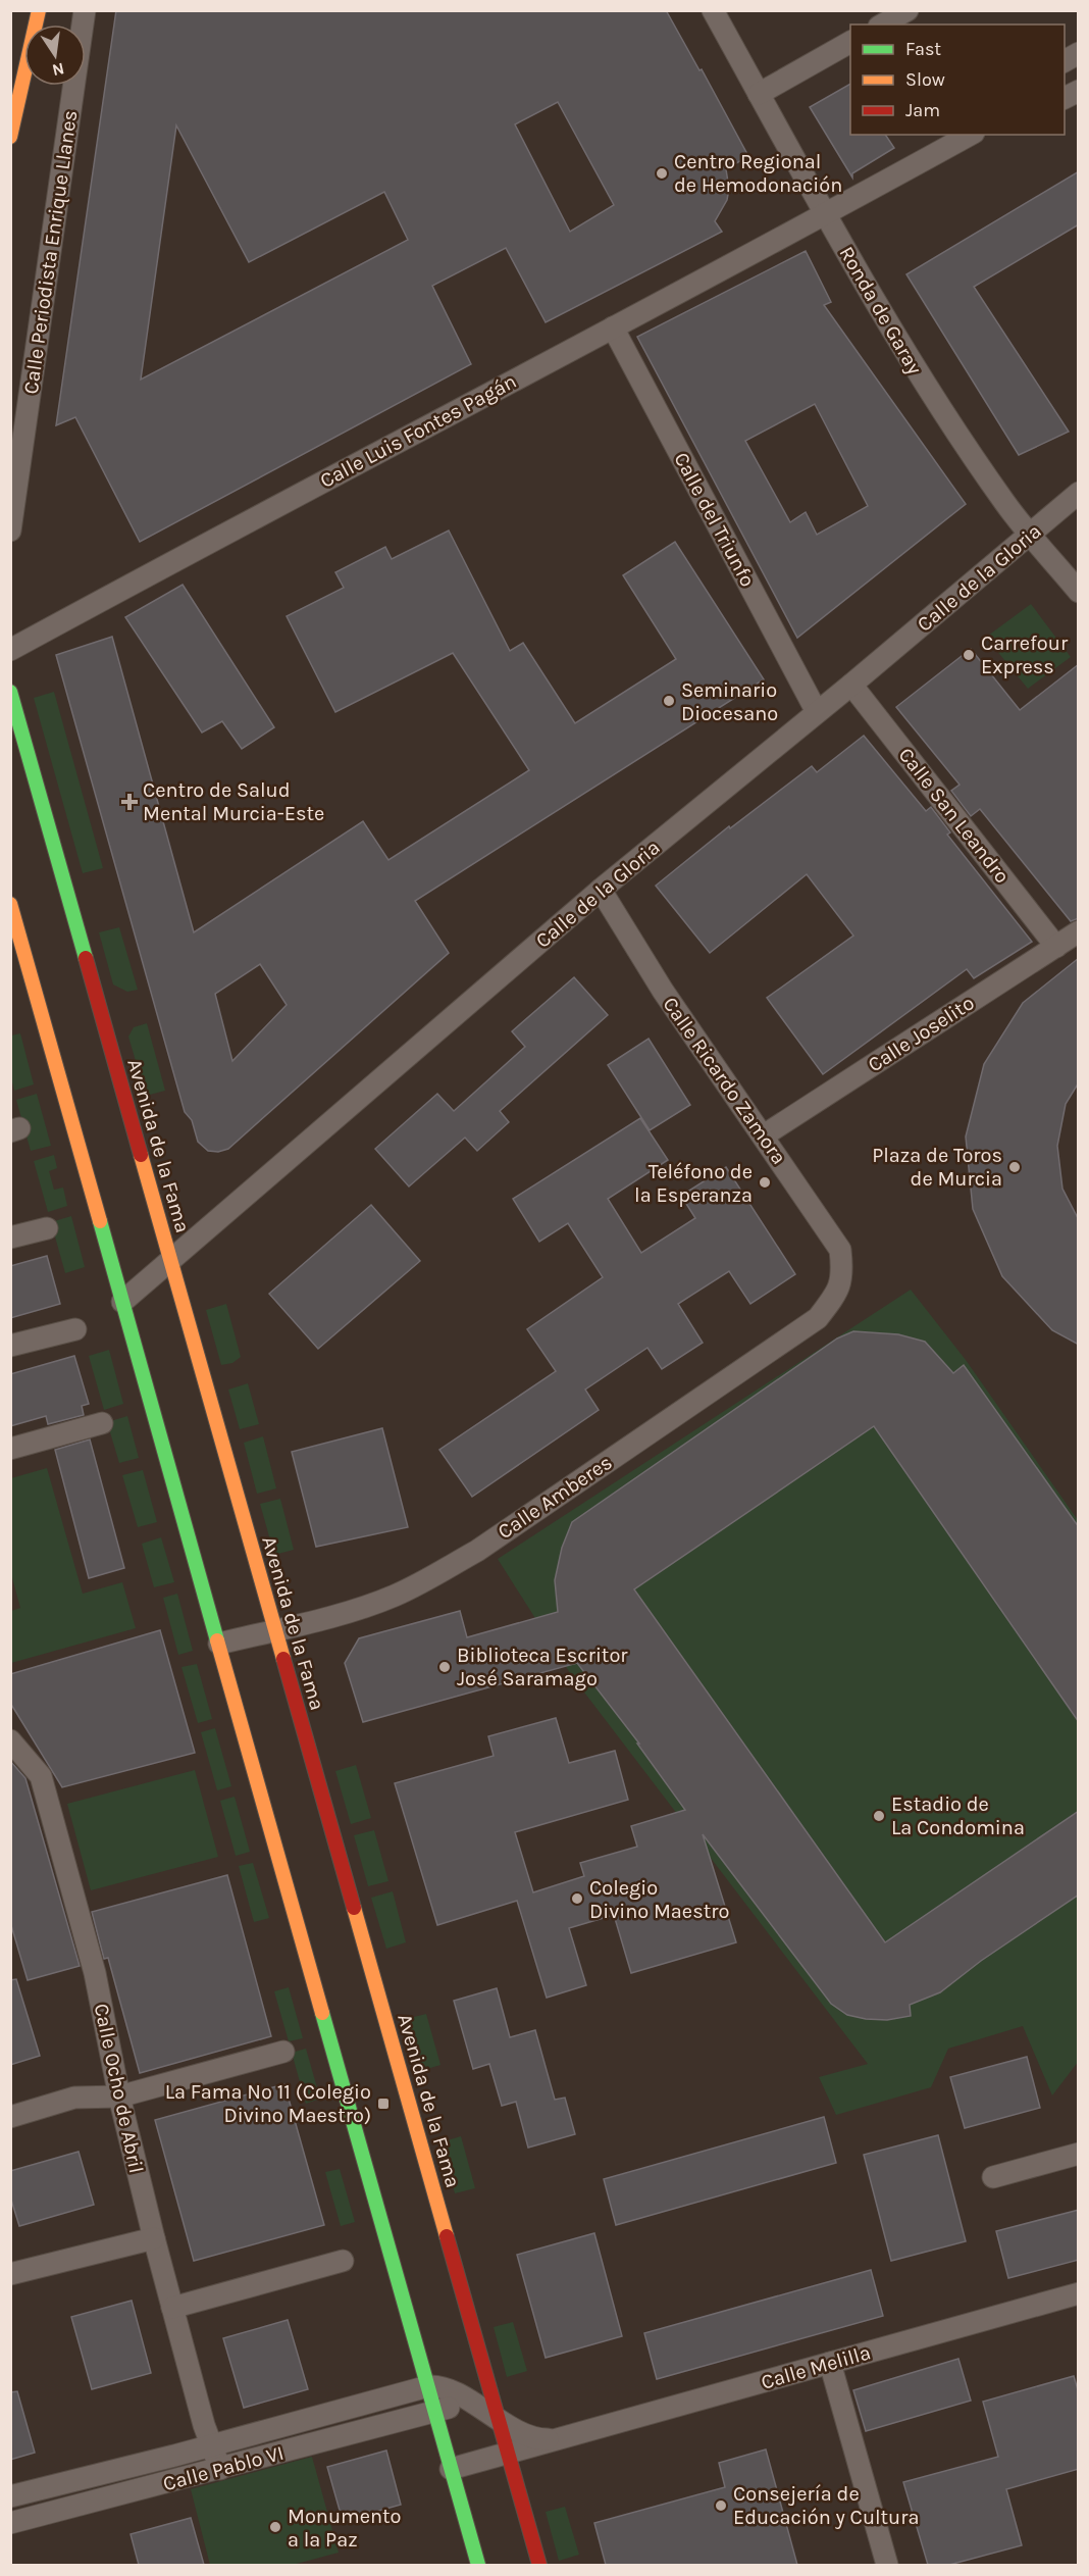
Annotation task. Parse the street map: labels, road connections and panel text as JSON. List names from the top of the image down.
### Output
{
  "streets": {
    "street": [
      "Calle Periodista Enrique Llanes",
      "Ronda de Garay",
      "Calle Luis Fontes Pagán",
      "Calle del Triunfo",
      "Calle de la Gloria",
      "Calle San Leandro",
      "Calle Joselito",
      "Calle Ricardo Zamora",
      "Avenida de la Fama",
      "Calle Amberes",
      "Calle Ocho de Abril",
      "Calle Melilla",
      "Calle Pablo VI"
    ]
  },
  "crossings": [
    ["Ronda de Garay", "Calle Luis Fontes Pagán"],
    ["Ronda de Garay", "Calle de la Gloria"],
    ["Calle Luis Fontes Pagán", "Calle del Triunfo"],
    ["Calle del Triunfo", "Calle de la Gloria"],
    ["Calle de la Gloria", "Calle San Leandro"],
    ["Calle de la Gloria", "Calle Ricardo Zamora"],
    ["Calle de la Gloria", "Avenida de la Fama"],
    ["Calle San Leandro", "Calle Joselito"],
    ["Calle Joselito", "Calle Ricardo Zamora"],
    ["Calle Ricardo Zamora", "Calle Amberes"],
    ["Avenida de la Fama", "Calle Amberes"],
    ["Avenida de la Fama", "Calle Melilla"],
    ["Calle Ocho de Abril", "Calle Pablo VI"],
    ["Calle Melilla", "Calle Pablo VI"]
  ],
  "places": {
    "other": [
      "Centro Regional de Hemodonación",
      "Carrefour Express",
      "Seminario Diocesano",
      "Plaza de Toros de Murcia",
      "Teléfono de la Esperanza",
      "Biblioteca Escritor José Saramago",
      "Estadio de La Condomina",
      "Colegio Divino Maestro",
      "Consejería de Educación y Cultura",
      "Monumento a la Paz"
    ],
    "health": ["Centro de Salud Mental Murcia-Este"],
    "transit": ["La Fama Nº 11 (Colegio Divino Maestro)"]
  },
  "legend": ["Fast", "Slow", "Jam"],
  "north": "bottom"
}
